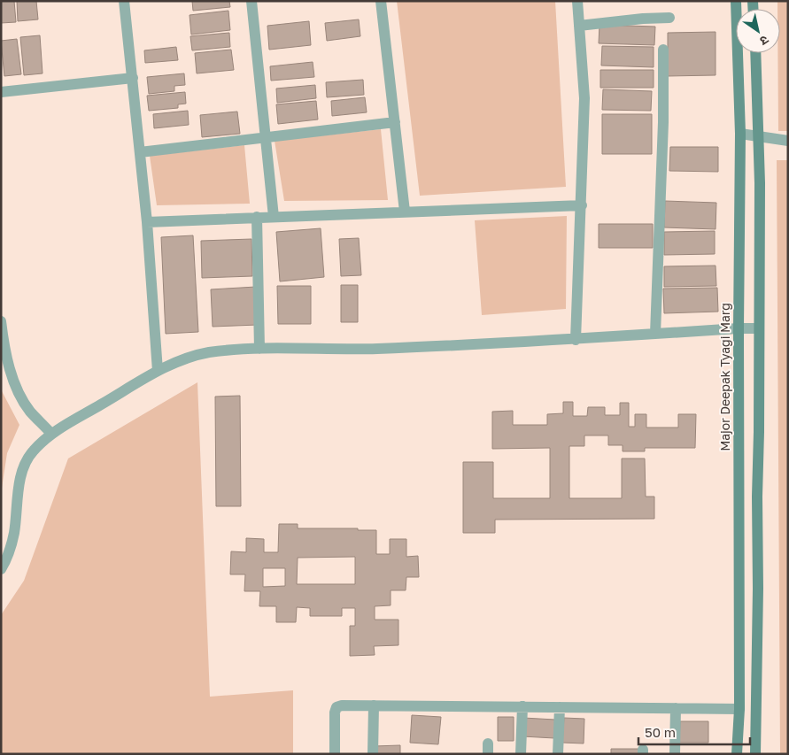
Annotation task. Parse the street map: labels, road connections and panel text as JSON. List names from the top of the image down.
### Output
{
  "streets": {
    "street": ["Major Deepak Tyagi Marg"]
  },
  "scale_bar": "50 m",
  "north": "bottom right"
}
